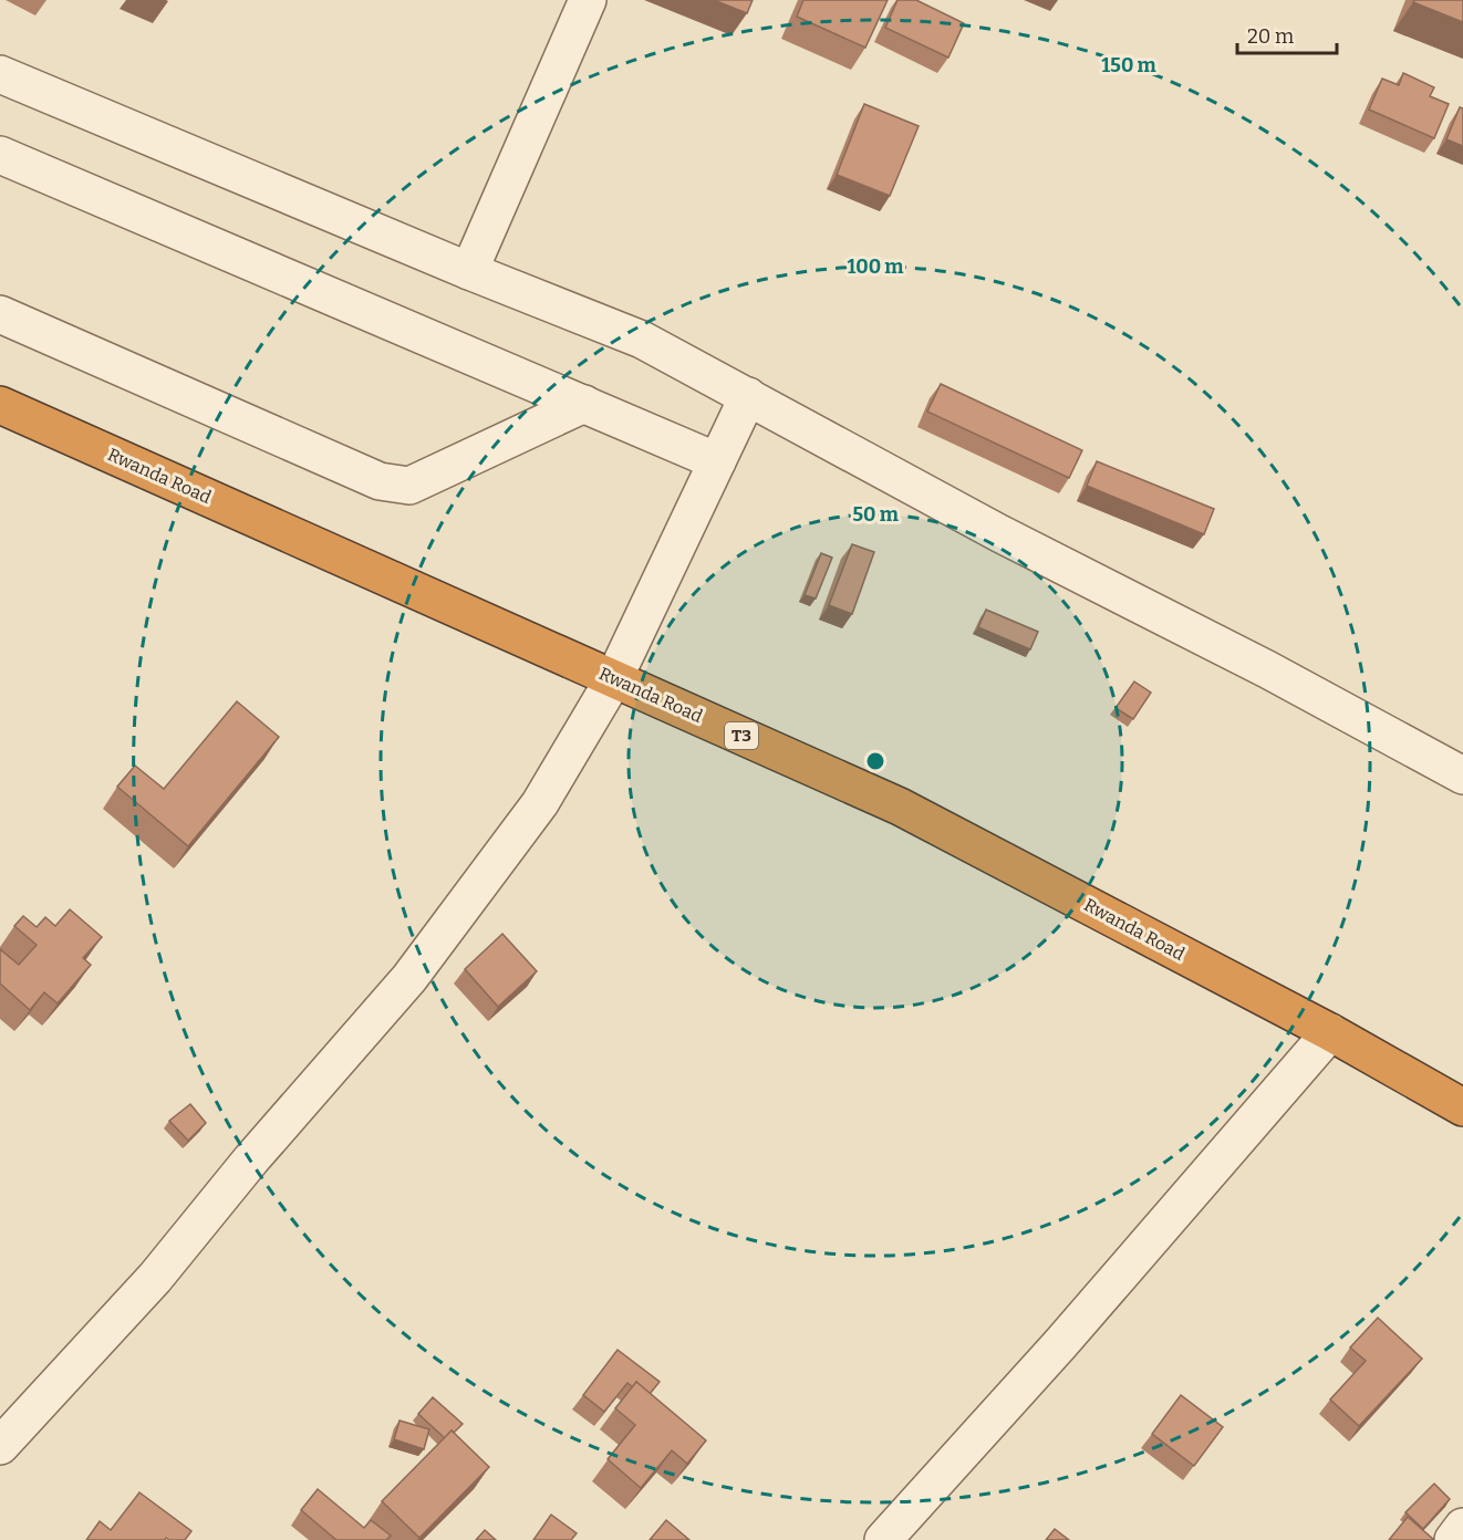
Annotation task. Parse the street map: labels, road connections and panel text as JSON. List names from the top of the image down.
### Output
{
  "streets": {
    "highway": ["Rwanda Road", "T3"]
  },
  "scale_bar": "20 m",
  "rings": ["150 m", "100 m", "50 m"]
}
